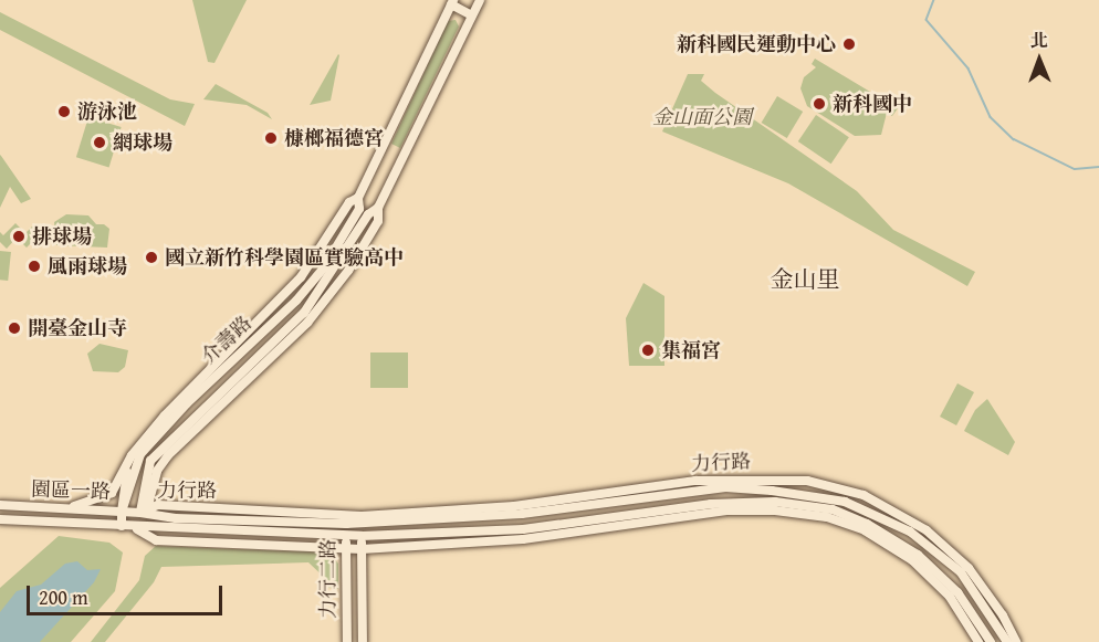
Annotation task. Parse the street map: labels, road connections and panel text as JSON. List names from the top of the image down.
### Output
{
  "streets": {
    "street": [
      "介壽路",
      "力行路",
      "園區一路",
      "力行二路"
    ]
  },
  "crossings": [
    ["介壽路", "力行路"],
    ["介壽路", "園區一路"],
    ["力行路", "園區一路"],
    ["力行路", "力行二路"]
  ],
  "districts": ["金山里"],
  "parks": ["金山面公園"],
  "places": [
    "新科國民運動中心",
    "新科國中",
    "游泳池",
    "槺榔福德宮",
    "網球場",
    "排球場",
    "國立新竹科學園區實驗高中",
    "風雨球場",
    "開臺金山寺",
    "集福宮"
  ],
  "scale_bar": "200 m",
  "north": "top"
}
